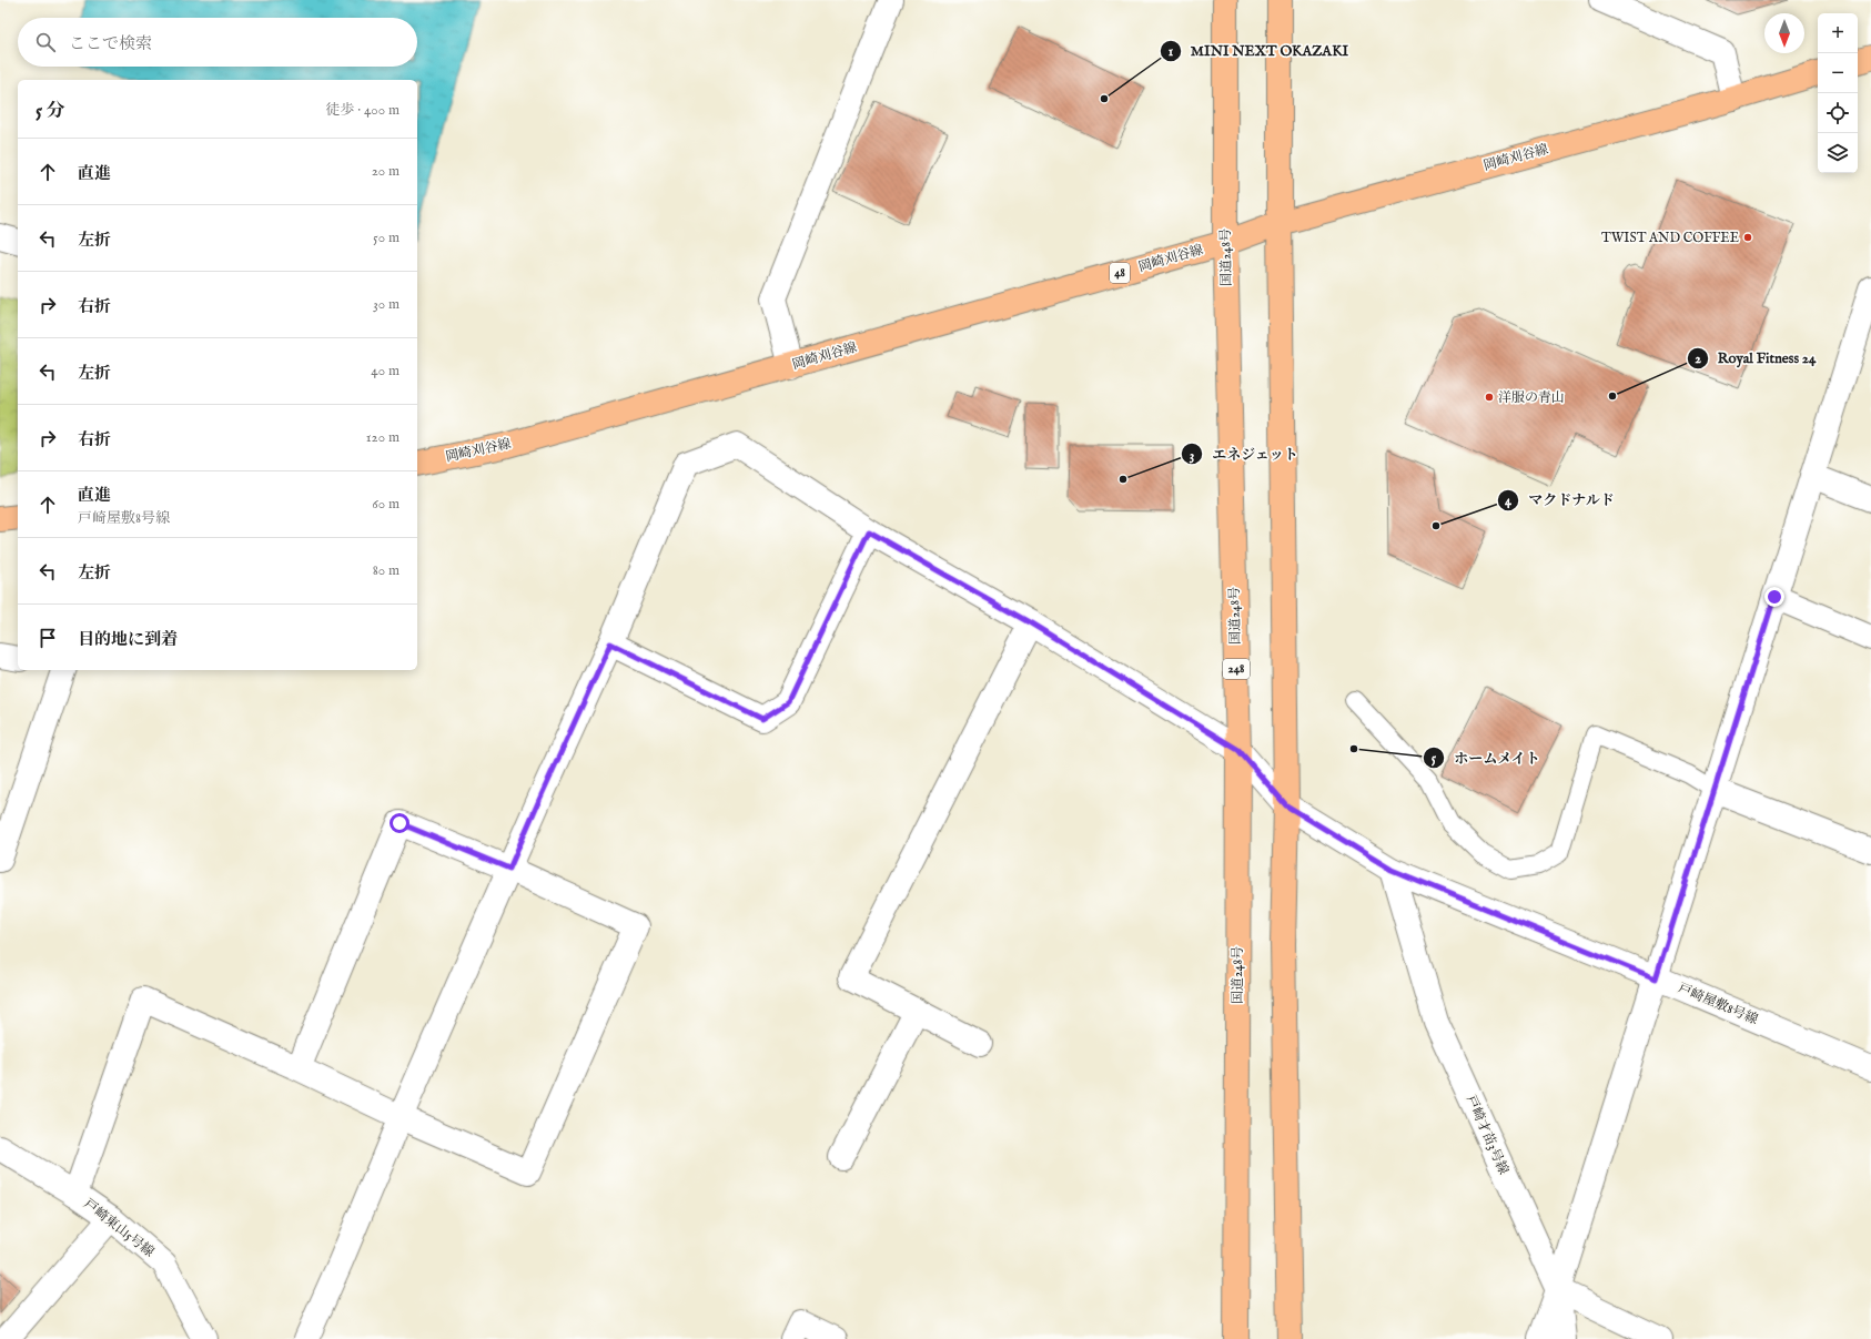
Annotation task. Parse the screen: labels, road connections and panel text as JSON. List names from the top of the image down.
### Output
{
  "streets": {
    "main road": [
      "岡崎刈谷線",
      "国道248号",
      "48",
      "248"
    ],
    "street": ["戸崎屋敷8号線", "戸崎才苗3号線", "戸崎東山5号線"]
  },
  "crossings": [
    ["岡崎刈谷線", "国道248号"],
    ["国道248号", "戸崎屋敷8号線"],
    ["戸崎屋敷8号線", "戸崎才苗3号線"]
  ],
  "places": [
    "MINI NEXT OKAZAKI",
    "TWIST AND COFFEE",
    "Royal Fitness 24",
    "洋服の青山",
    "エネジェット",
    "マクドナルド",
    "ホームメイト"
  ],
  "north": "bottom",
  "page": {
    "map_buttons": ["+", "−"],
    "search": "ここで検索",
    "heading": ["5 分", "徒歩 · 400 m"],
    "list": [
      ["直進", "20 m"],
      ["左折", "50 m"],
      ["右折", "30 m"],
      ["左折", "40 m"],
      ["右折", "120 m"],
      ["直進", "戸崎屋敷8号線", "60 m"],
      ["左折", "80 m"],
      "目的地に到着"
    ]
  }
}
